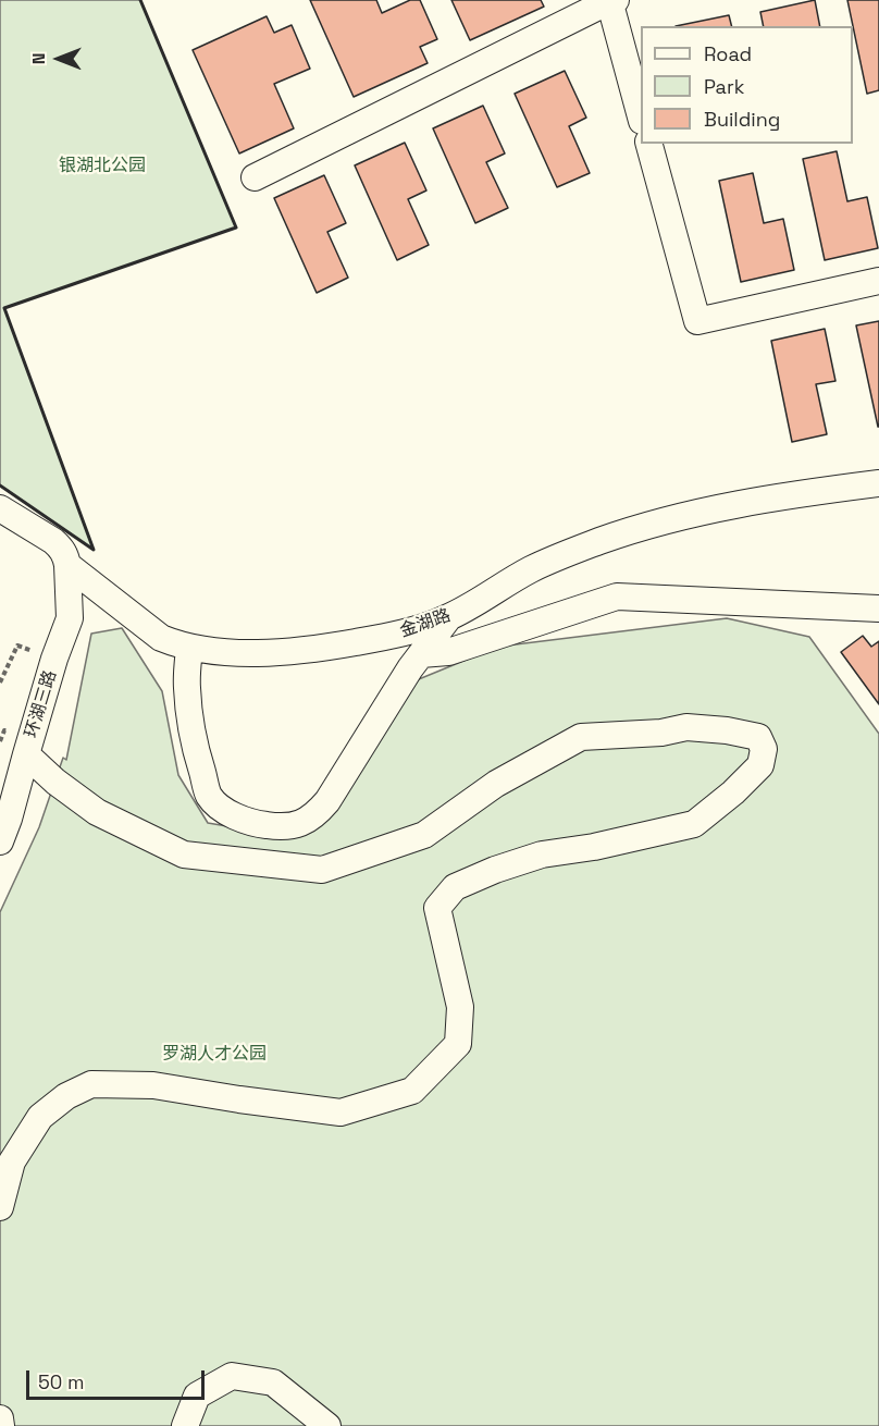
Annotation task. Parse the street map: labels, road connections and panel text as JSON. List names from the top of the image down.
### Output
{
  "streets": {
    "street": ["金湖路", "环湖三路"]
  },
  "crossings": [
    ["金湖路", "环湖三路"]
  ],
  "parks": ["银湖北公园", "罗湖人才公园"],
  "legend": ["Road", "Park", "Building"],
  "scale_bar": "50 m",
  "north": "left"
}
